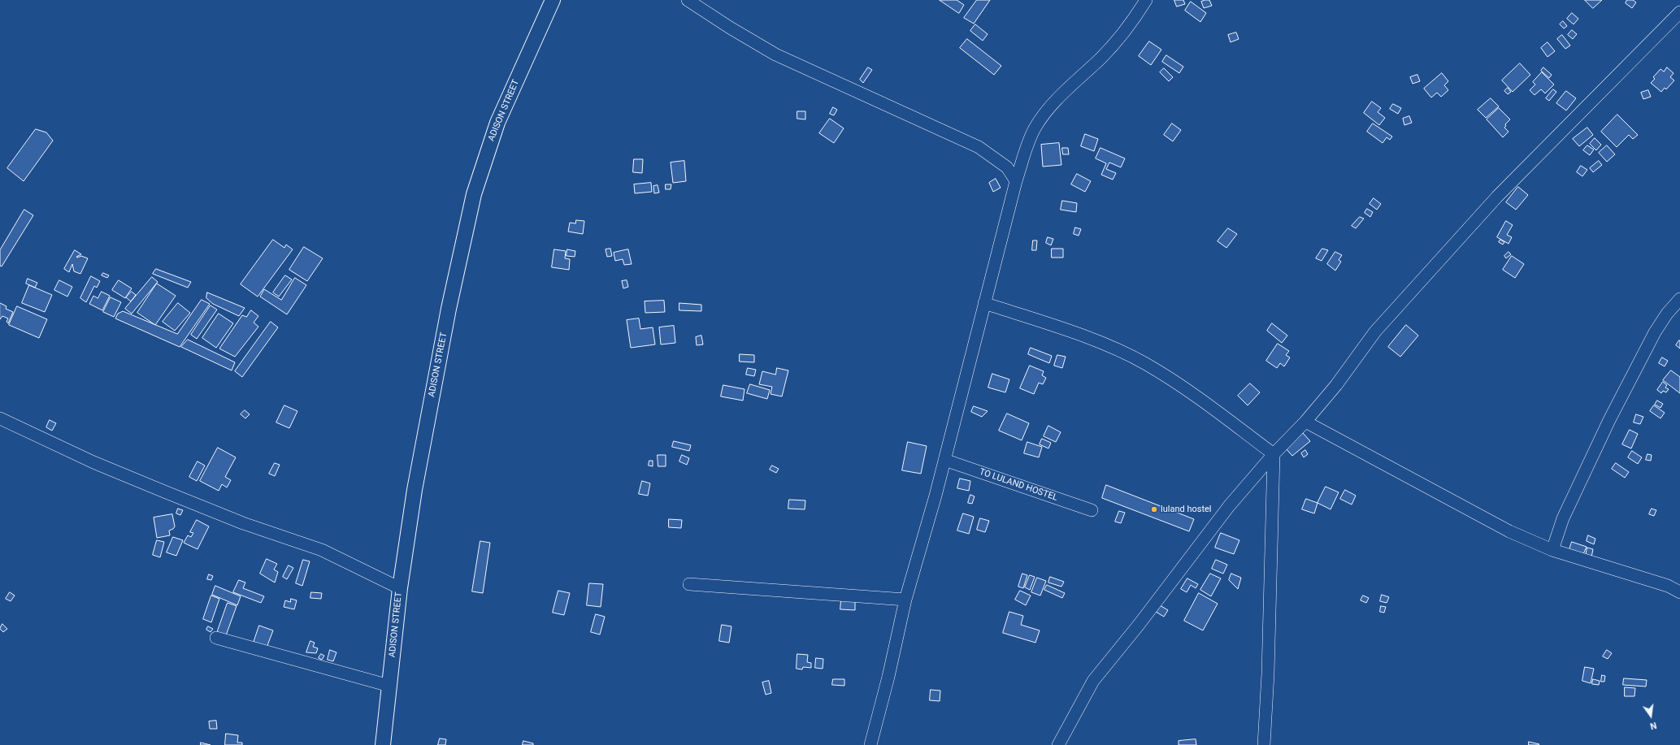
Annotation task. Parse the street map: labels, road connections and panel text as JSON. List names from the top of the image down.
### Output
{
  "streets": {
    "street": ["ADISON STREET", "TO LULAND HOSTEL"]
  },
  "places": ["luland hostel"],
  "north": "bottom"
}
